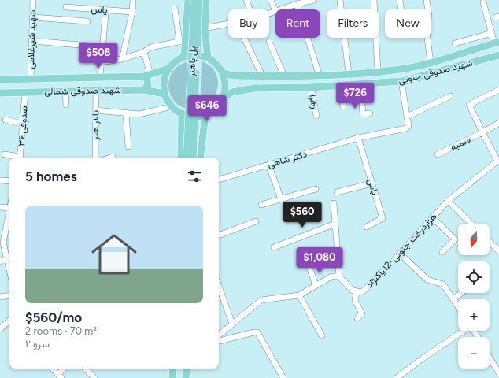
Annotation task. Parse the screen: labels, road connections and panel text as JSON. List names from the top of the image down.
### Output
{
  "streets": {
    "main road": ["پل باهنر", "شهید صدوقی جنوبی", "شهید صدوقی شمالی"],
    "street": [
      "یاس",
      "شهید شیرغلامی",
      "زهرا",
      "تالار هنر",
      "صدوقی ۳۶",
      "سمیه",
      "دکتر شاهی",
      "هزاردرخت جنوبی-12پاکنژاد"
    ]
  },
  "crossings": [
    ["یاس", "دکتر شاهی"],
    ["شهید شیرغلامی", "شهید صدوقی شمالی"],
    ["شهید صدوقی جنوبی", "شهید صدوقی شمالی"],
    ["شهید صدوقی جنوبی", "زهرا"],
    ["شهید صدوقی شمالی", "تالار هنر"],
    ["شهید صدوقی شمالی", "صدوقی ۳۶"]
  ],
  "north": "bottom",
  "page": {
    "chip": [
      "Buy",
      "Rent",
      "Filters",
      "New"
    ],
    "price": [
      "$508",
      "$726",
      "$646",
      "$560",
      "$1,080"
    ],
    "heading": "5 homes",
    "list": [
      {
        "name": "$560/mo",
        "note": "2 rooms · 70 m² · سرو ۲"
      }
    ],
    "map_buttons": ["+", "−"]
  }
}
